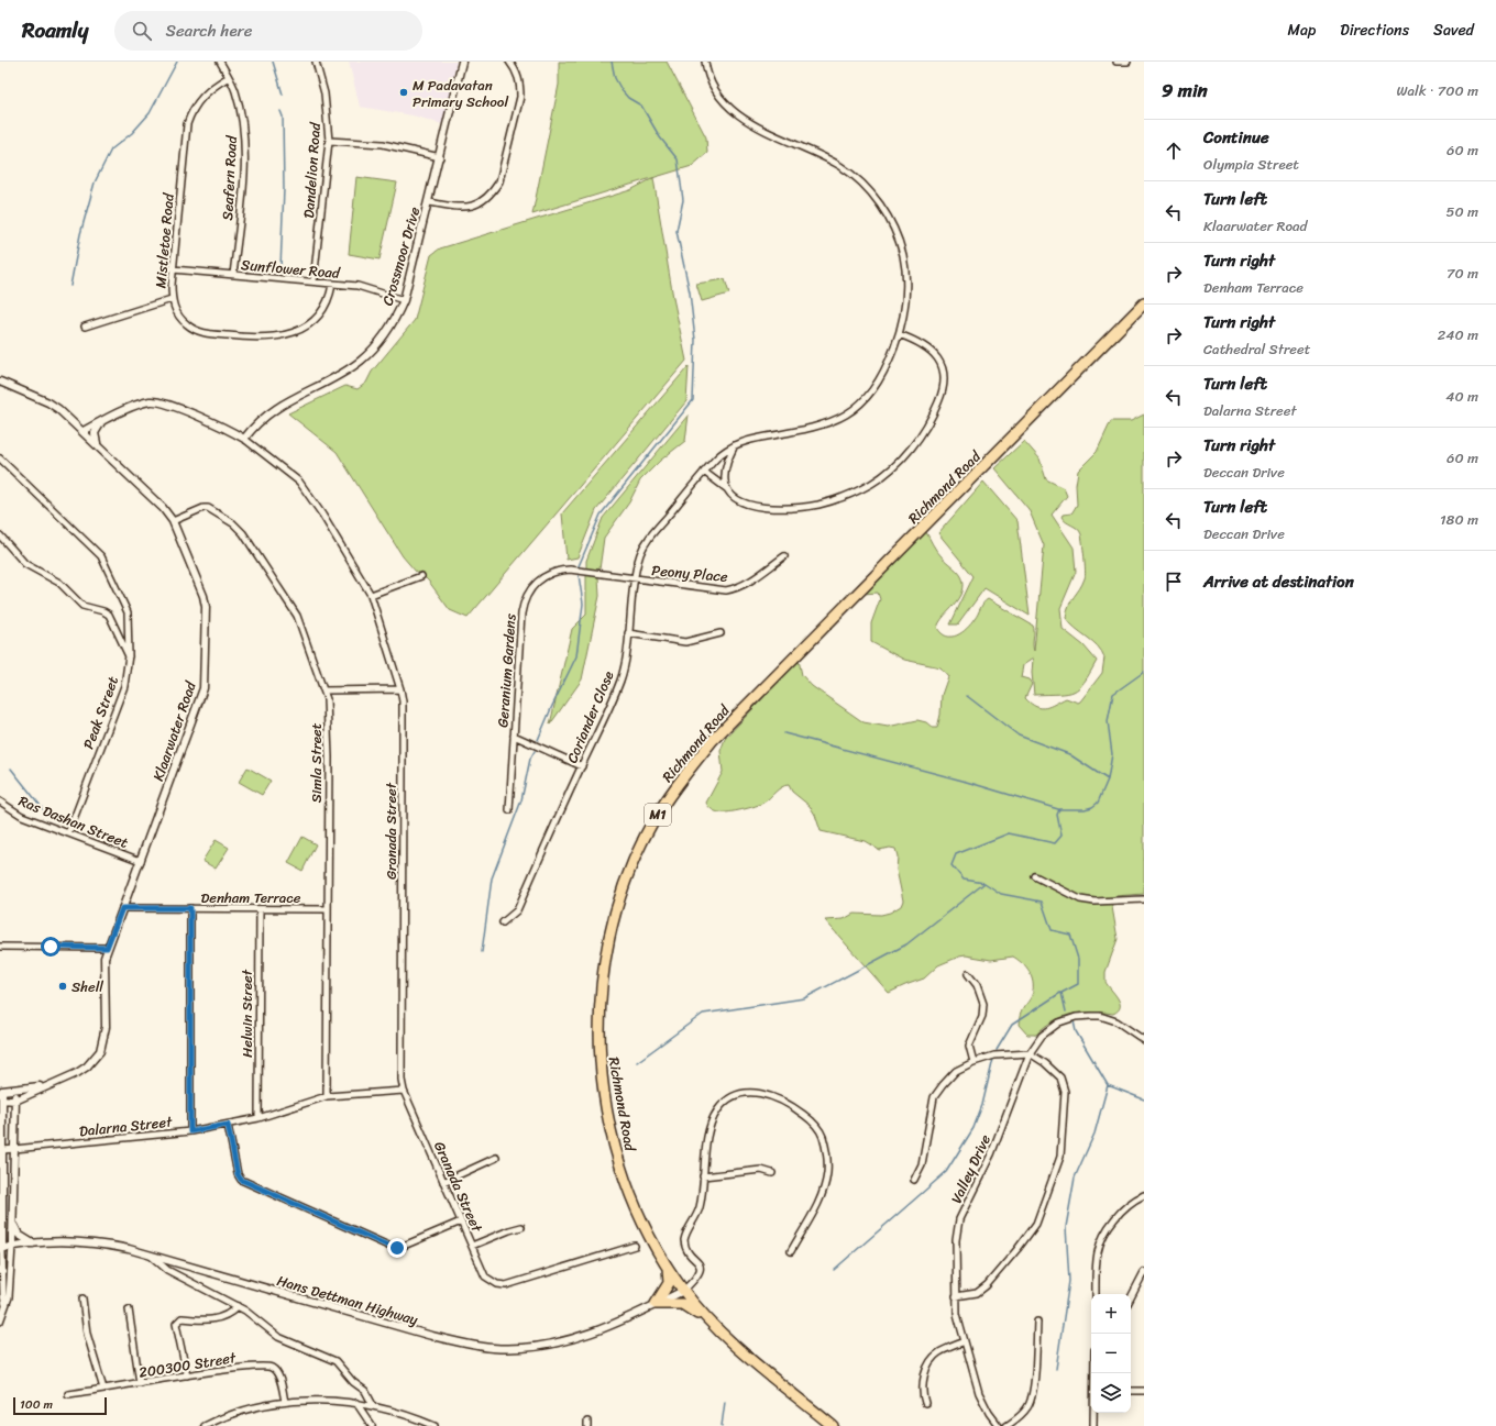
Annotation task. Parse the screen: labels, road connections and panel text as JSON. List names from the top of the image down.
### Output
{
  "streets": {
    "highway": ["Richmond Road", "M1"],
    "street": [
      "Dandelion Road",
      "Seafern Road",
      "Mistletoe Road",
      "Crossmoor Drive",
      "Sunflower Road",
      "Peony Place",
      "Geranium Gardens",
      "Peak Street",
      "Coriander Close",
      "Klaarwater Road",
      "Simla Street",
      "Ras Dashan Street",
      "Granada Street",
      "Denham Terrace",
      "Helwin Street",
      "Dalarna Street",
      "Valley Drive",
      "Hans Dettman Highway",
      "200300 Street"
    ]
  },
  "crossings": [
    ["Dandelion Road", "Sunflower Road"],
    ["Seafern Road", "Mistletoe Road"],
    ["Seafern Road", "Sunflower Road"],
    ["Mistletoe Road", "Sunflower Road"],
    ["Crossmoor Drive", "Sunflower Road"],
    ["Crossmoor Drive", "Granada Street"],
    ["Richmond Road", "Hans Dettman Highway"],
    ["Peony Place", "Geranium Gardens"],
    ["Peony Place", "Coriander Close"],
    ["Geranium Gardens", "Coriander Close"],
    ["Peak Street", "Ras Dashan Street"],
    ["Klaarwater Road", "Simla Street"],
    ["Klaarwater Road", "Ras Dashan Street"],
    ["Klaarwater Road", "Granada Street"],
    ["Klaarwater Road", "Denham Terrace"],
    ["Klaarwater Road", "Dalarna Street"],
    ["Klaarwater Road", "Hans Dettman Highway"],
    ["Simla Street", "Denham Terrace"],
    ["Simla Street", "Dalarna Street"],
    ["Granada Street", "Dalarna Street"],
    ["Denham Terrace", "Helwin Street"],
    ["Helwin Street", "Dalarna Street"]
  ],
  "places": ["M Padavatan Primary School", "Shell"],
  "scale_bar": "100 m",
  "page": {
    "header": "Roamly",
    "search": "Search here",
    "nav": ["Map", "Directions", "Saved"],
    "heading": ["9 min", "Walk · 700 m"],
    "list": [
      ["Continue", "Olympia Street", "60 m"],
      ["Turn left", "Klaarwater Road", "50 m"],
      ["Turn right", "Denham Terrace", "70 m"],
      ["Turn right", "Cathedral Street", "240 m"],
      ["Turn left", "Dalarna Street", "40 m"],
      ["Turn right", "Deccan Drive", "60 m"],
      ["Turn left", "Deccan Drive", "180 m"],
      "Arrive at destination"
    ],
    "map_buttons": ["+", "−"],
    "scale": "100 m"
  }
}
